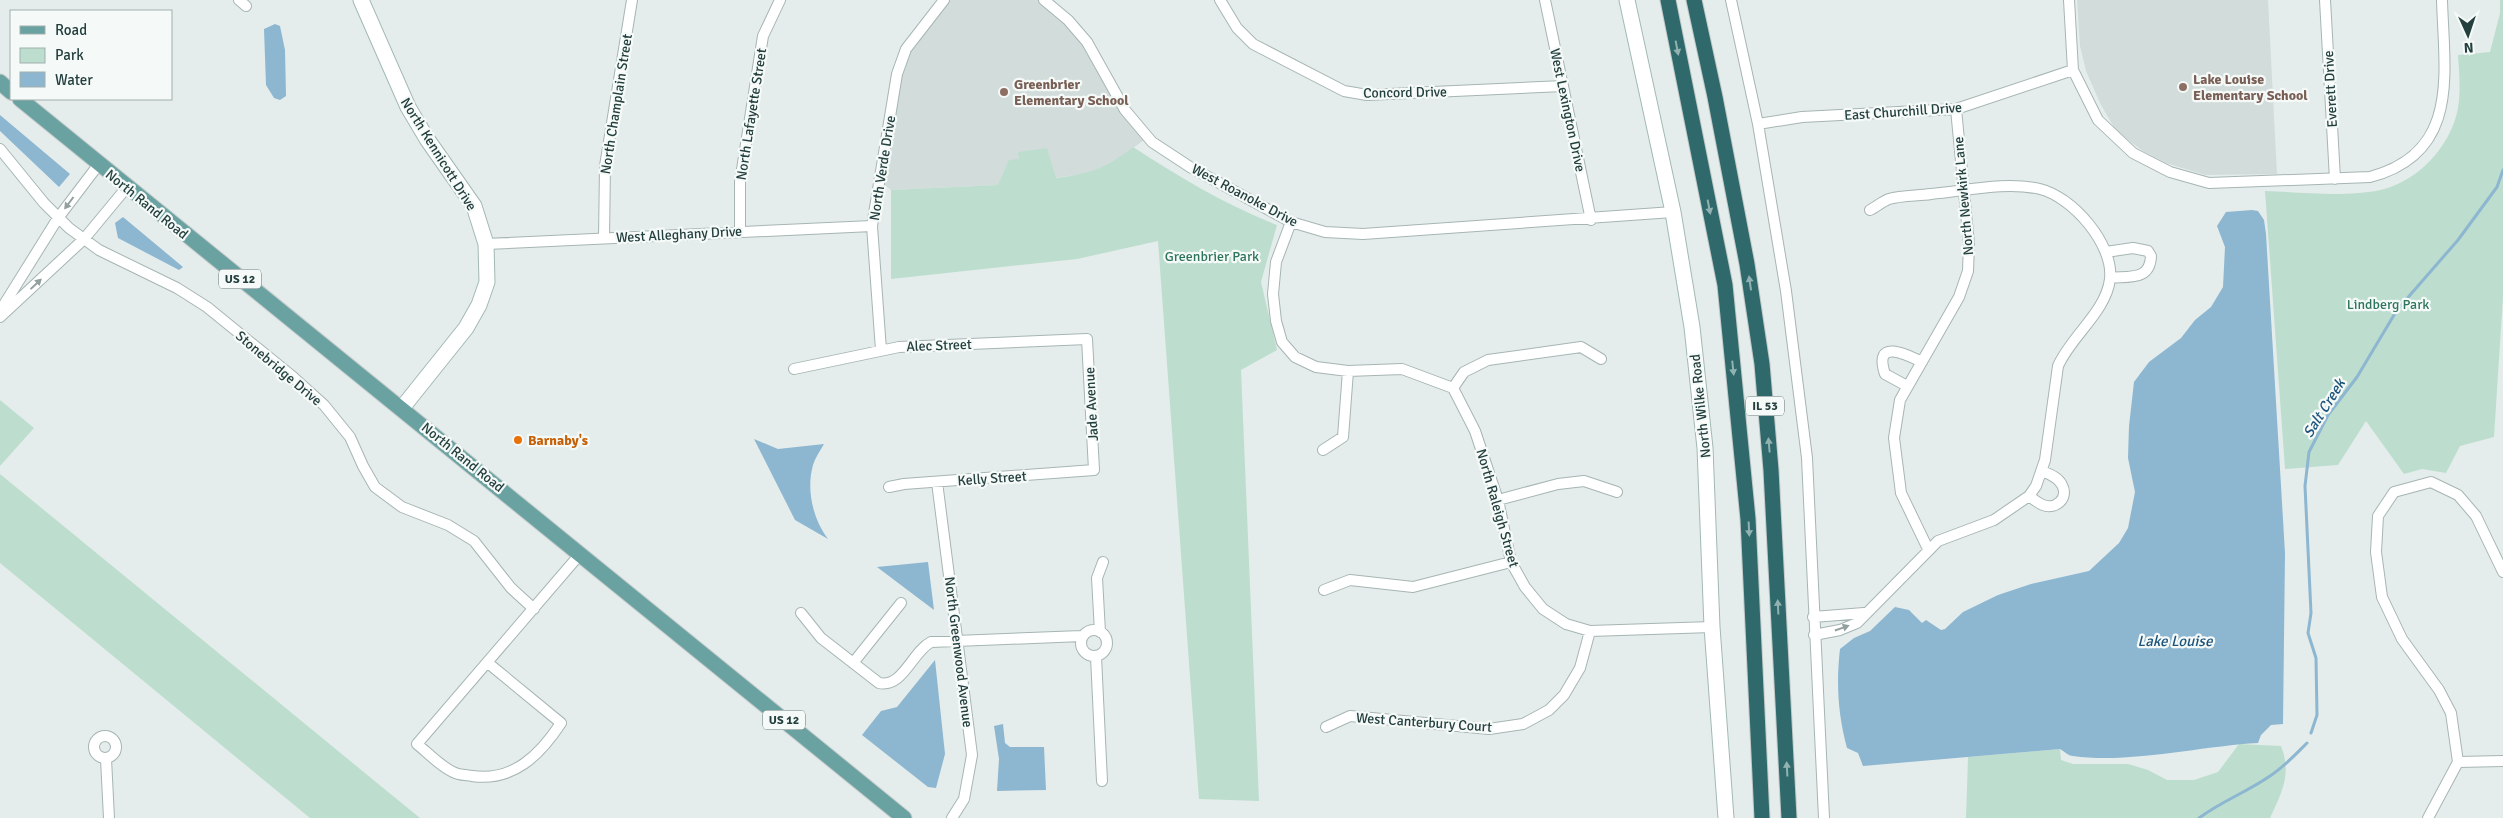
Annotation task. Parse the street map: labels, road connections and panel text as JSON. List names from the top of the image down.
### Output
{
  "streets": {
    "highway": ["IL 53"],
    "main road": ["North Rand Road", "US 12"],
    "street": [
      "Everett Drive",
      "Concord Drive",
      "North Champlain Street",
      "West Lexington Drive",
      "East Churchill Drive",
      "North Lafayette Street",
      "North Kennicott Drive",
      "North Verde Drive",
      "West Roanoke Drive",
      "North Newkirk Lane",
      "West Alleghany Drive",
      "Alec Street",
      "Stonebridge Drive",
      "Jade Avenue",
      "North Wilke Road",
      "Kelly Street",
      "North Raleigh Street",
      "North Greenwood Avenue",
      "West Canterbury Court"
    ]
  },
  "crossings": [
    ["Concord Drive", "West Lexington Drive"],
    ["North Champlain Street", "West Alleghany Drive"],
    ["West Lexington Drive", "West Roanoke Drive"],
    ["East Churchill Drive", "North Newkirk Lane"],
    ["North Lafayette Street", "West Alleghany Drive"],
    ["North Kennicott Drive", "North Rand Road"],
    ["North Kennicott Drive", "West Alleghany Drive"],
    ["North Verde Drive", "West Alleghany Drive"],
    ["North Verde Drive", "Alec Street"],
    ["West Roanoke Drive", "North Wilke Road"],
    ["Alec Street", "Jade Avenue"],
    ["Jade Avenue", "Kelly Street"],
    ["North Wilke Road", "North Raleigh Street"],
    ["Kelly Street", "North Greenwood Avenue"],
    ["North Raleigh Street", "West Canterbury Court"]
  ],
  "water": ["Salt Creek", "Lake Louise"],
  "parks": ["Greenbrier Park", "Lindberg Park"],
  "places": ["Lake Louise Elementary School", "Greenbrier Elementary School", "Barnaby's"],
  "legend": ["Road", "Park", "Water"],
  "north": "bottom"
}
